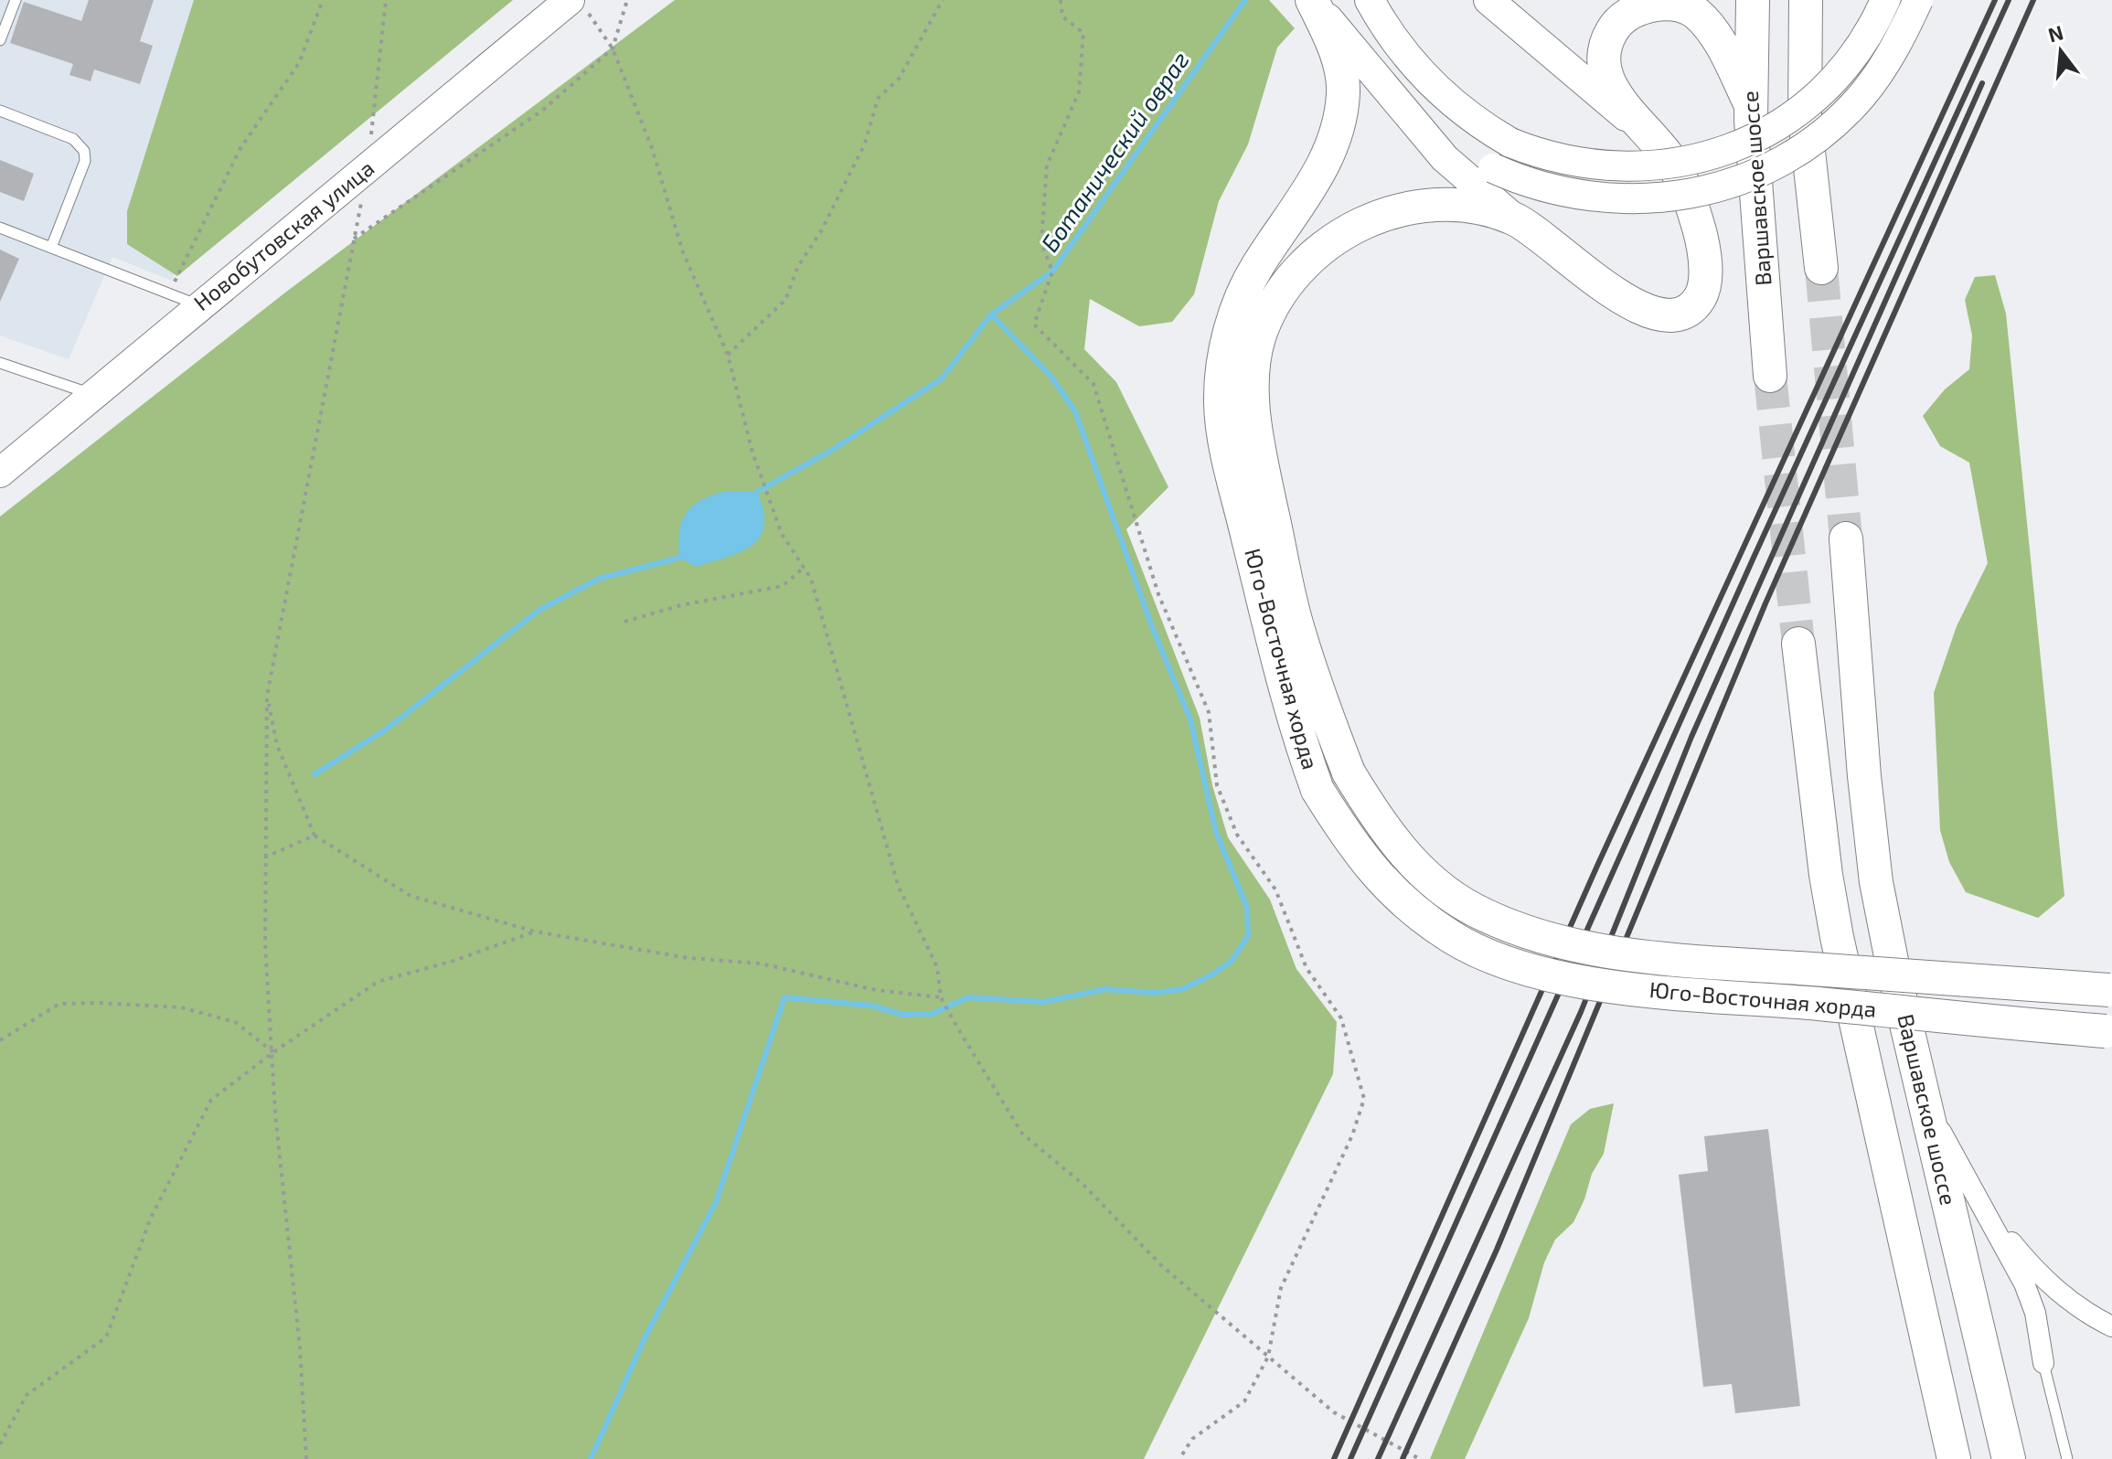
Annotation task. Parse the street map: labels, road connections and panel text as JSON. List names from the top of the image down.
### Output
{
  "streets": {
    "main road": ["Варшавское шоссе", "Юго-Восточная хорда"],
    "street": ["Новобутовская улица"]
  },
  "crossings": [
    ["Варшавское шоссе", "Юго-Восточная хорда"]
  ],
  "water": ["Ботанический овраг"],
  "north": "top"
}
